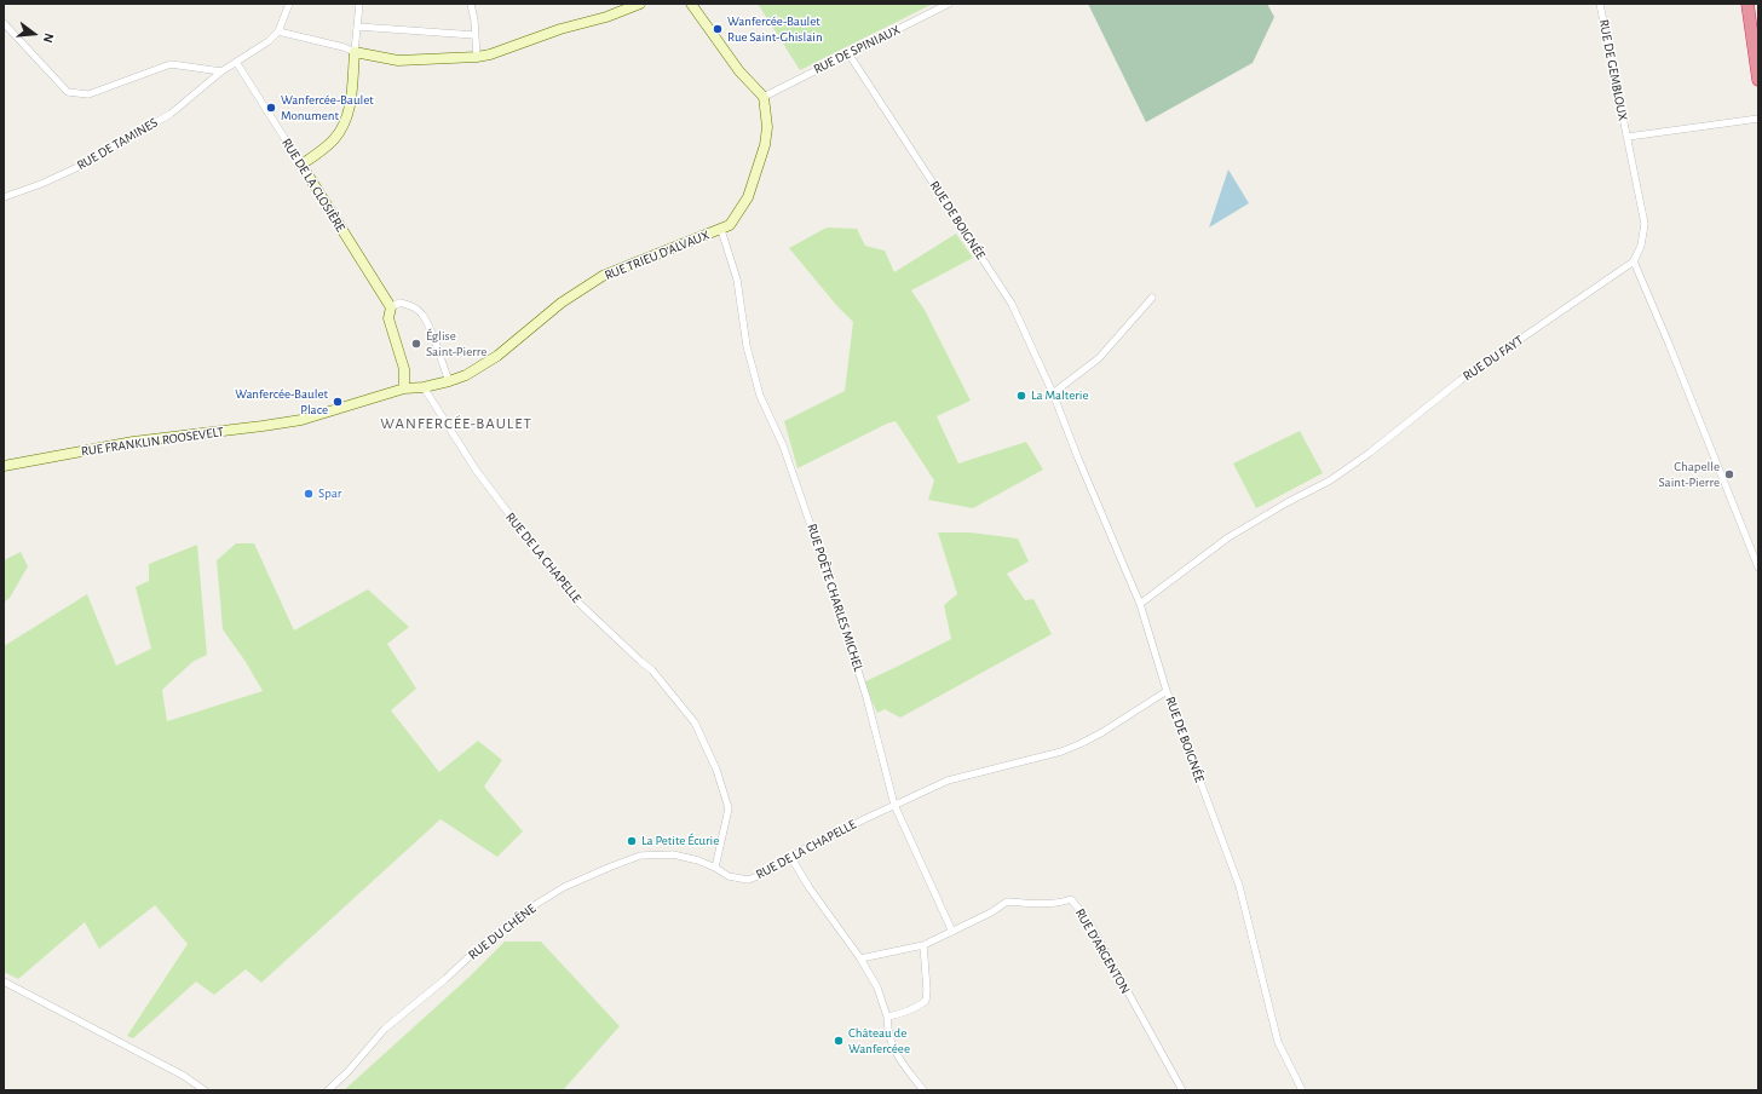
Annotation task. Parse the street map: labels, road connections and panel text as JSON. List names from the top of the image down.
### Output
{
  "streets": {
    "main road": ["RUE DE LA CLOSIÈRE", "RUE TRIEU D'ALVAUX", "RUE FRANKLIN ROOSEVELT"],
    "street": [
      "RUE DE SPINIAUX",
      "RUE DE GEMBLOUX",
      "RUE DE TAMINES",
      "RUE DE BOIGNÉE",
      "RUE DU FAYT",
      "RUE DE LA CHAPELLE",
      "RUE POÈTE CHARLES MICHEL",
      "RUE DU CHÊNE",
      "RUE D'ARGENTON"
    ]
  },
  "crossings": [
    ["RUE DE SPINIAUX", "RUE DE BOIGNÉE"],
    ["RUE DE SPINIAUX", "RUE TRIEU D'ALVAUX"],
    ["RUE DE TAMINES", "RUE DE LA CLOSIÈRE"],
    ["RUE DE LA CLOSIÈRE", "RUE TRIEU D'ALVAUX"],
    ["RUE DE LA CLOSIÈRE", "RUE FRANKLIN ROOSEVELT"],
    ["RUE DE BOIGNÉE", "RUE DU FAYT"],
    ["RUE DE BOIGNÉE", "RUE DE LA CHAPELLE"],
    ["RUE TRIEU D'ALVAUX", "RUE FRANKLIN ROOSEVELT"],
    ["RUE TRIEU D'ALVAUX", "RUE DE LA CHAPELLE"],
    ["RUE TRIEU D'ALVAUX", "RUE POÈTE CHARLES MICHEL"],
    ["RUE DE LA CHAPELLE", "RUE POÈTE CHARLES MICHEL"],
    ["RUE DE LA CHAPELLE", "RUE DU CHÊNE"],
    ["RUE POÈTE CHARLES MICHEL", "RUE D'ARGENTON"]
  ],
  "districts": ["WANFERCÉE-BAULET"],
  "places": [
    "Wanfercée-Baulet Rue Saint-Ghislain",
    "Wanfercée-Baulet Monument",
    "Église Saint-Pierre",
    "La Malterie",
    "Wanfercée-Baulet Place",
    "Chapelle Saint-Pierre",
    "Spar",
    "La Petite Écurie",
    "Château de Wanfercéee"
  ],
  "north": "right"
}
